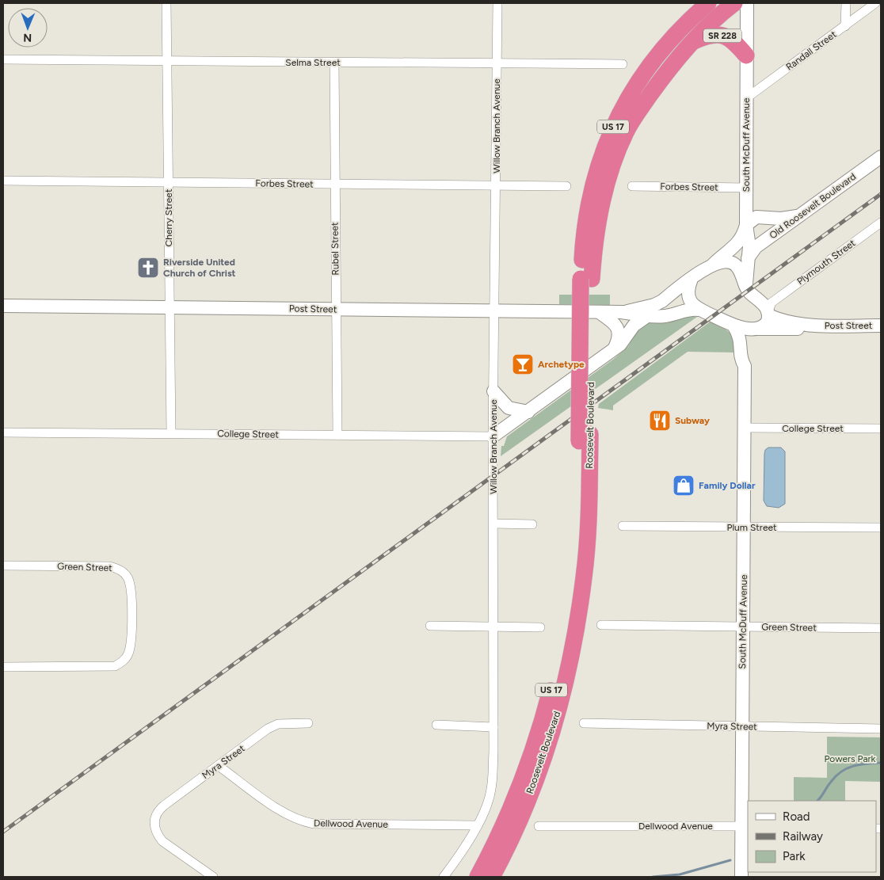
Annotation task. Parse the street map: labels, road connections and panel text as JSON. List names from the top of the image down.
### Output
{
  "streets": {
    "highway": ["SR 228", "US 17", "Roosevelt Boulevard"],
    "main road": ["South McDuff Avenue", "Old Roosevelt Boulevard", "Post Street"],
    "street": [
      "Randall Street",
      "Selma Street",
      "Willow Branch Avenue",
      "Forbes Street",
      "Cherry Street",
      "Rubel Street",
      "Plymouth Street",
      "College Street",
      "Plum Street",
      "Green Street",
      "Myra Street",
      "Dellwood Avenue"
    ]
  },
  "crossings": [
    ["SR 228", "South McDuff Avenue"],
    ["SR 228", "Roosevelt Boulevard"],
    ["Randall Street", "South McDuff Avenue"],
    ["Selma Street", "Willow Branch Avenue"],
    ["Selma Street", "Cherry Street"],
    ["Selma Street", "Rubel Street"],
    ["Willow Branch Avenue", "Forbes Street"],
    ["Willow Branch Avenue", "Post Street"],
    ["Willow Branch Avenue", "College Street"],
    ["Willow Branch Avenue", "Dellwood Avenue"],
    ["South McDuff Avenue", "Forbes Street"],
    ["South McDuff Avenue", "Old Roosevelt Boulevard"],
    ["South McDuff Avenue", "Post Street"],
    ["South McDuff Avenue", "College Street"],
    ["South McDuff Avenue", "Plum Street"],
    ["South McDuff Avenue", "Green Street"],
    ["South McDuff Avenue", "Myra Street"],
    ["South McDuff Avenue", "Dellwood Avenue"],
    ["Forbes Street", "Cherry Street"],
    ["Forbes Street", "Rubel Street"],
    ["Cherry Street", "Post Street"],
    ["Cherry Street", "College Street"],
    ["Rubel Street", "Post Street"],
    ["Rubel Street", "College Street"],
    ["Plymouth Street", "Post Street"],
    ["Myra Street", "Dellwood Avenue"]
  ],
  "parks": ["Powers Park"],
  "places": {
    "church": ["Riverside United Church of Christ"],
    "bar": ["Archetype"],
    "restaurant": ["Subway"],
    "shop": ["Family Dollar"]
  },
  "legend": ["Road", "Railway", "Park"],
  "north": "bottom"
}
